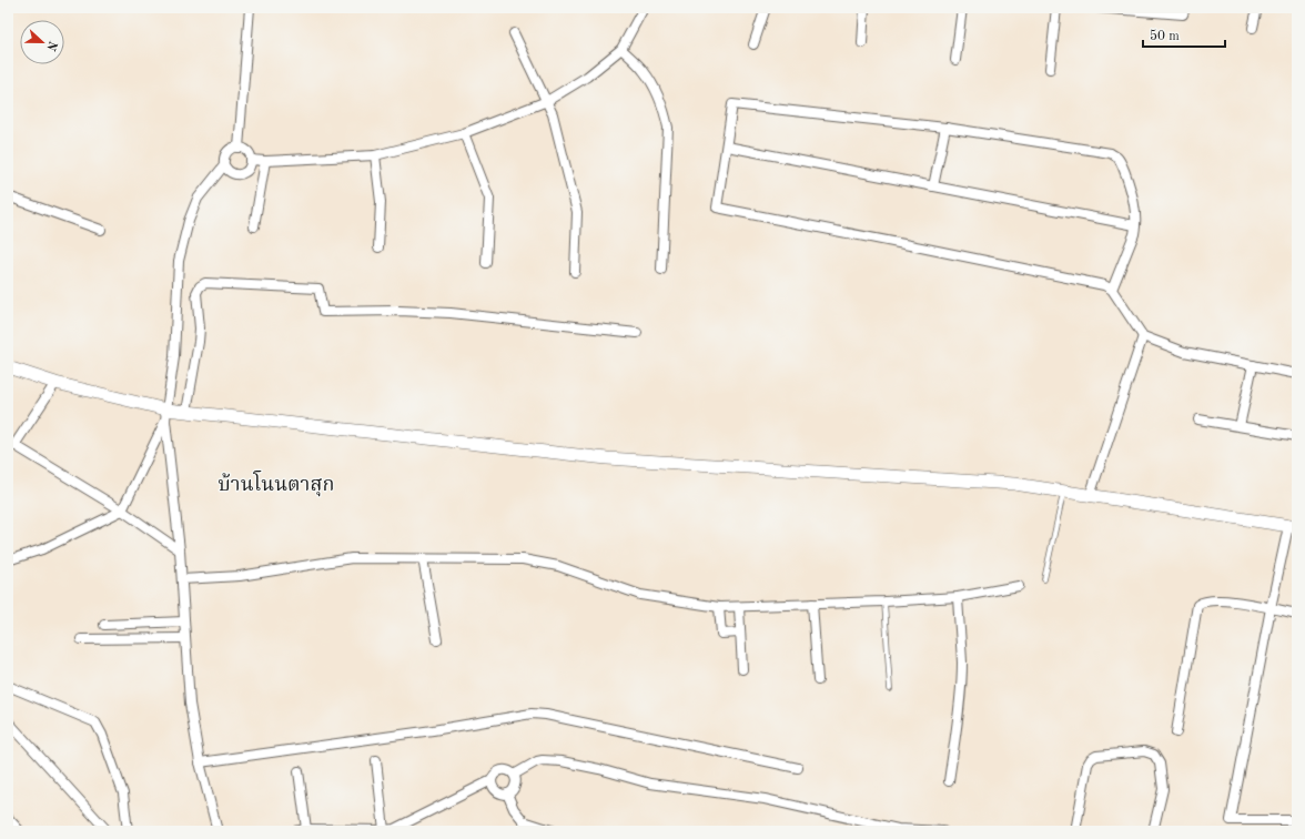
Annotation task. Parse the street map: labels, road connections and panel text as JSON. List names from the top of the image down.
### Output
{
  "districts": ["บ้านโนนตาสุก"],
  "scale_bar": "50 m",
  "north": "right"
}
